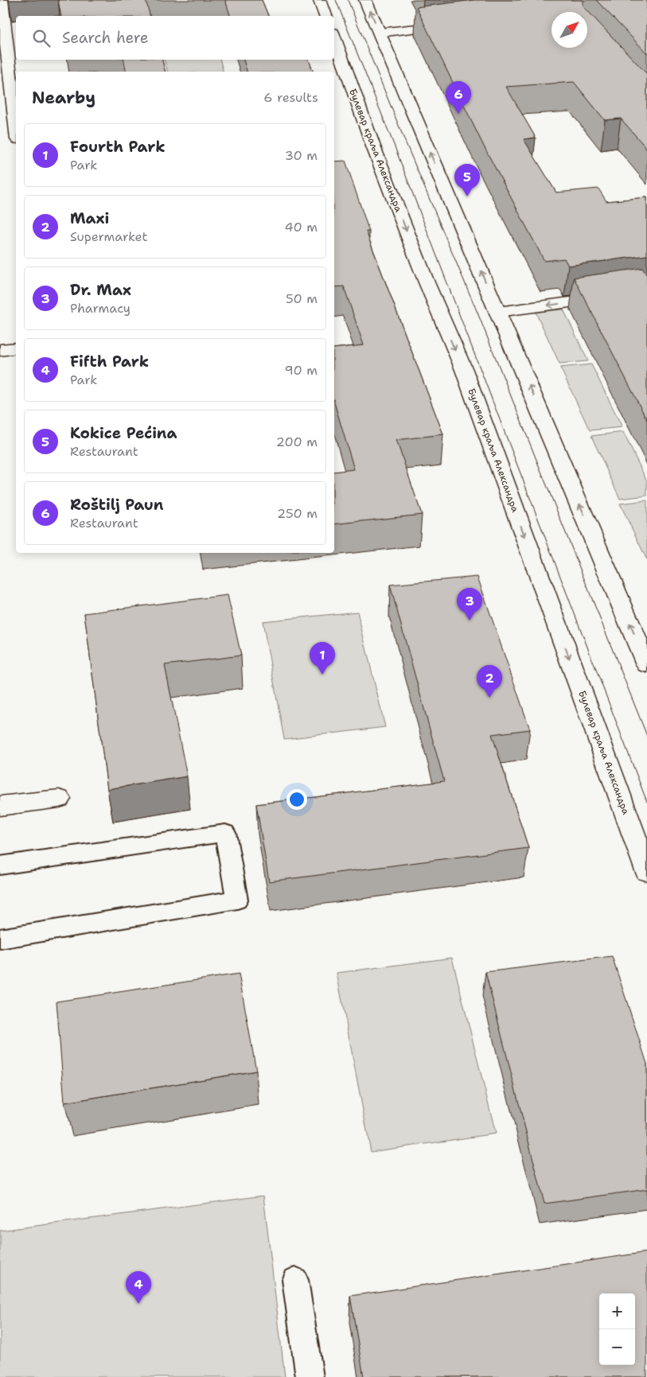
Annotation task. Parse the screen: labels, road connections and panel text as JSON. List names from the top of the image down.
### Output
{
  "streets": {
    "main road": ["Булевар краља Александра"]
  },
  "north": "top right",
  "page": {
    "search": "Search here",
    "heading": ["Nearby", "6 results"],
    "pins": [
      "6",
      "5",
      "3",
      "1",
      "2",
      "4"
    ],
    "list": [
      {
        "mark": "1",
        "name": "Fourth Park",
        "note": "Park",
        "value": "30 m"
      },
      {
        "mark": "2",
        "name": "Maxi",
        "note": "Supermarket",
        "value": "40 m"
      },
      {
        "mark": "3",
        "name": "Dr. Max",
        "note": "Pharmacy",
        "value": "50 m"
      },
      {
        "mark": "4",
        "name": "Fifth Park",
        "note": "Park",
        "value": "90 m"
      },
      {
        "mark": "5",
        "name": "Kokice Pećina",
        "note": "Restaurant",
        "value": "200 m"
      },
      {
        "mark": "6",
        "name": "Roštilj Paun",
        "note": "Restaurant",
        "value": "250 m"
      }
    ],
    "map_buttons": ["+", "−"]
  }
}
